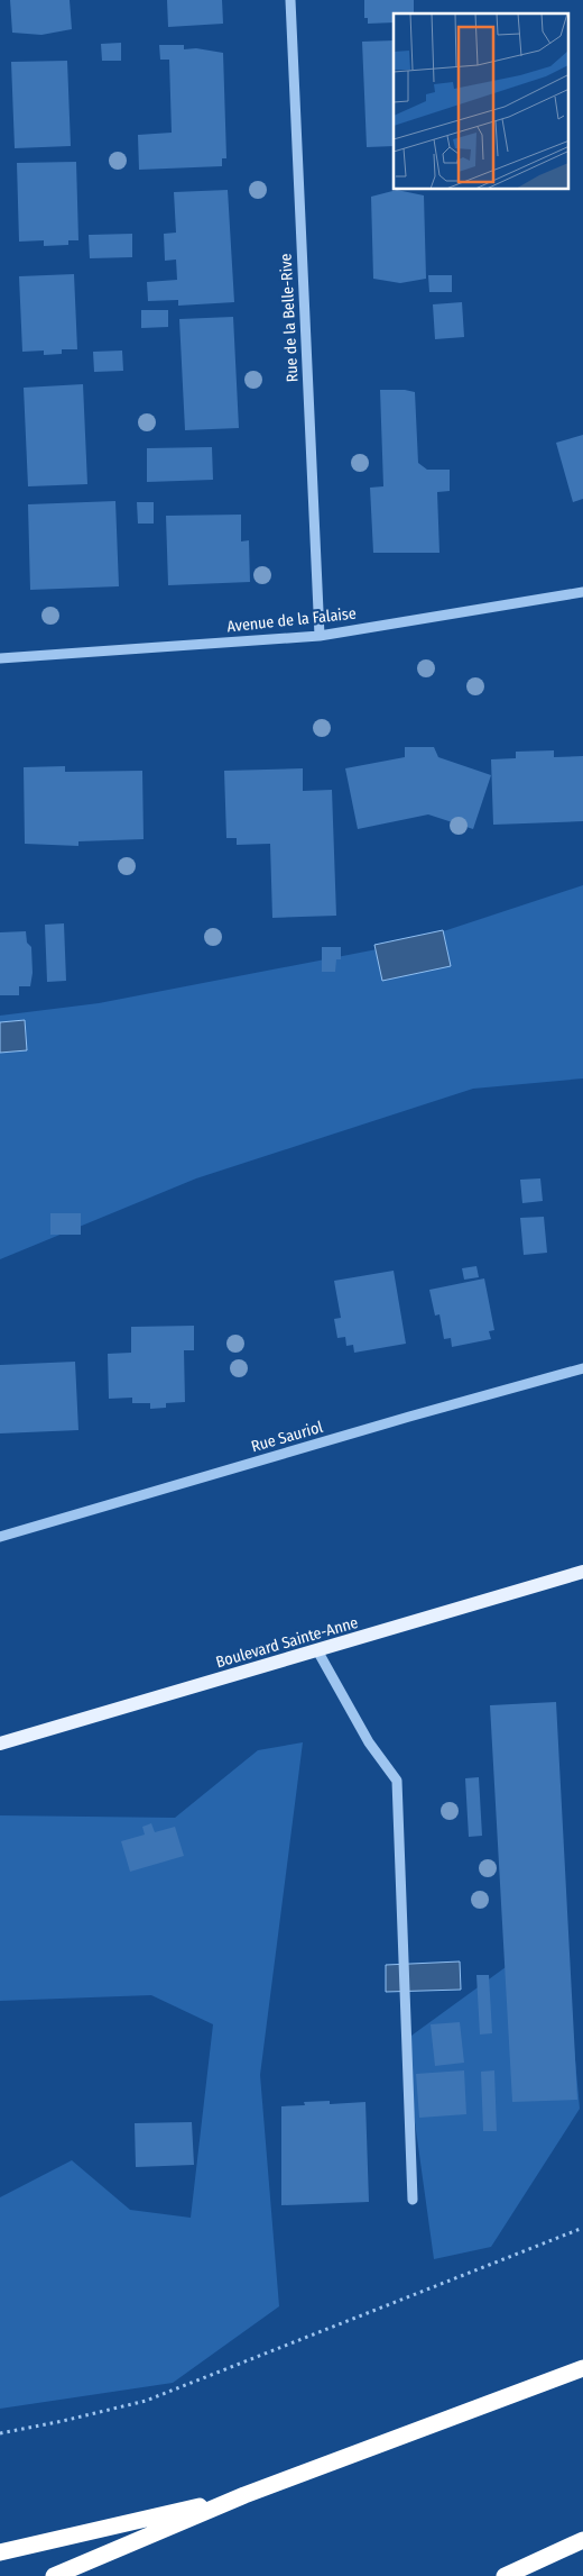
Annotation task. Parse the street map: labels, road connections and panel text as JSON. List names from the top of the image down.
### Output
{
  "streets": {
    "main road": ["Boulevard Sainte-Anne"],
    "street": ["Rue de la Belle-Rive", "Avenue de la Falaise", "Rue Sauriol"]
  },
  "crossings": [
    ["Rue de la Belle-Rive", "Avenue de la Falaise"]
  ]
}
